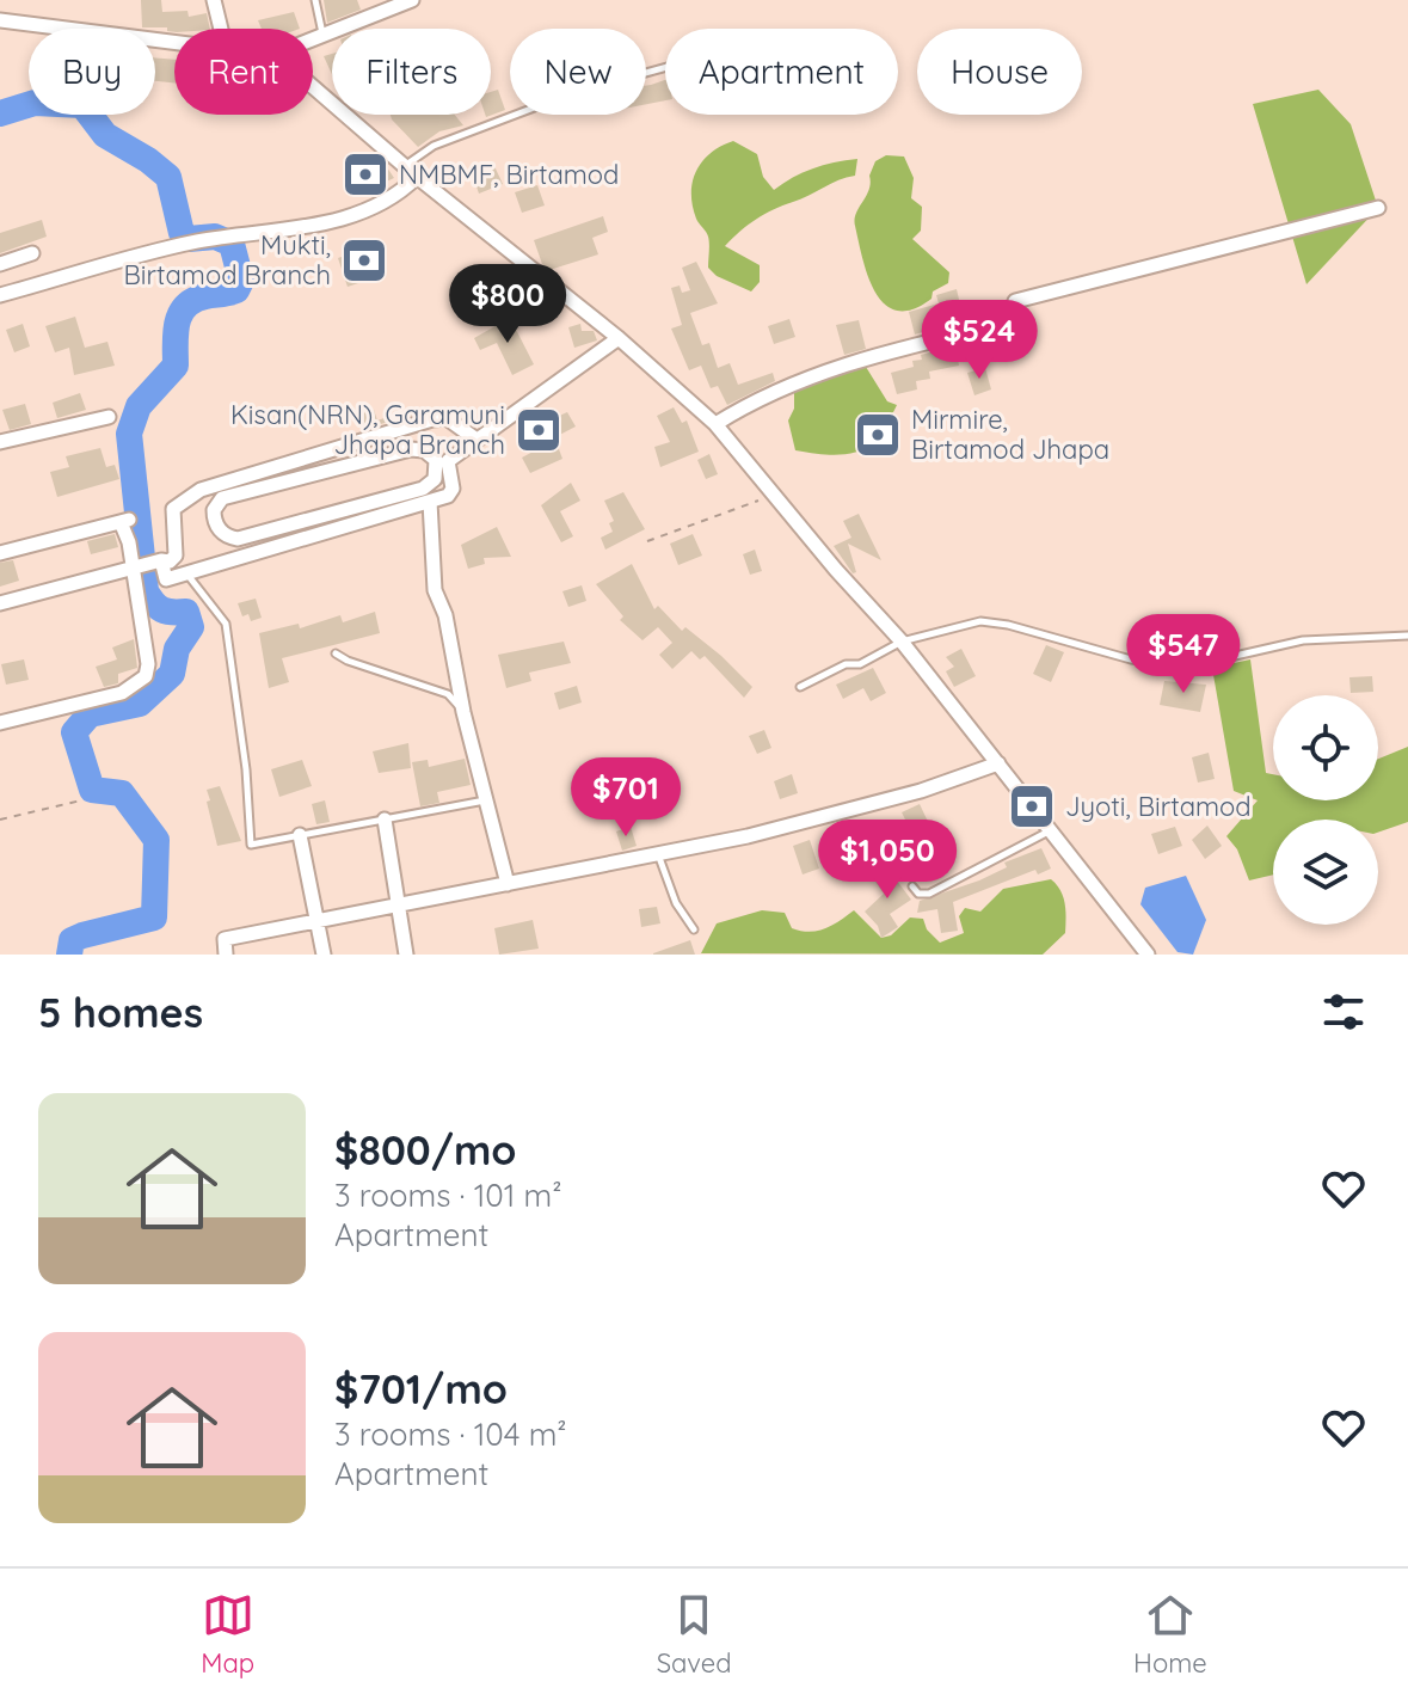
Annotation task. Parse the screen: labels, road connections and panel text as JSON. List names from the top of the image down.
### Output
{
  "places": {
    "bank": [
      "NMBMF, Birtamod",
      "Mukti, Birtamod Branch",
      "Kisan(NRN), Garamuni Jhapa Branch",
      "Mirmire, Birtamod Jhapa",
      "Jyoti, Birtamod"
    ]
  },
  "page": {
    "chip": [
      "Buy",
      "Rent",
      "Filters",
      "New",
      "Apartment",
      "House"
    ],
    "price": [
      "$800",
      "$524",
      "$547",
      "$701",
      "$1,050"
    ],
    "heading": "5 homes",
    "list": [
      {
        "name": "$800/mo",
        "note": "3 rooms · 101 m² · Apartment"
      },
      {
        "name": "$701/mo",
        "note": "3 rooms · 104 m² · Apartment"
      }
    ],
    "tabs": ["Map", "Saved", "Home"]
  }
}
